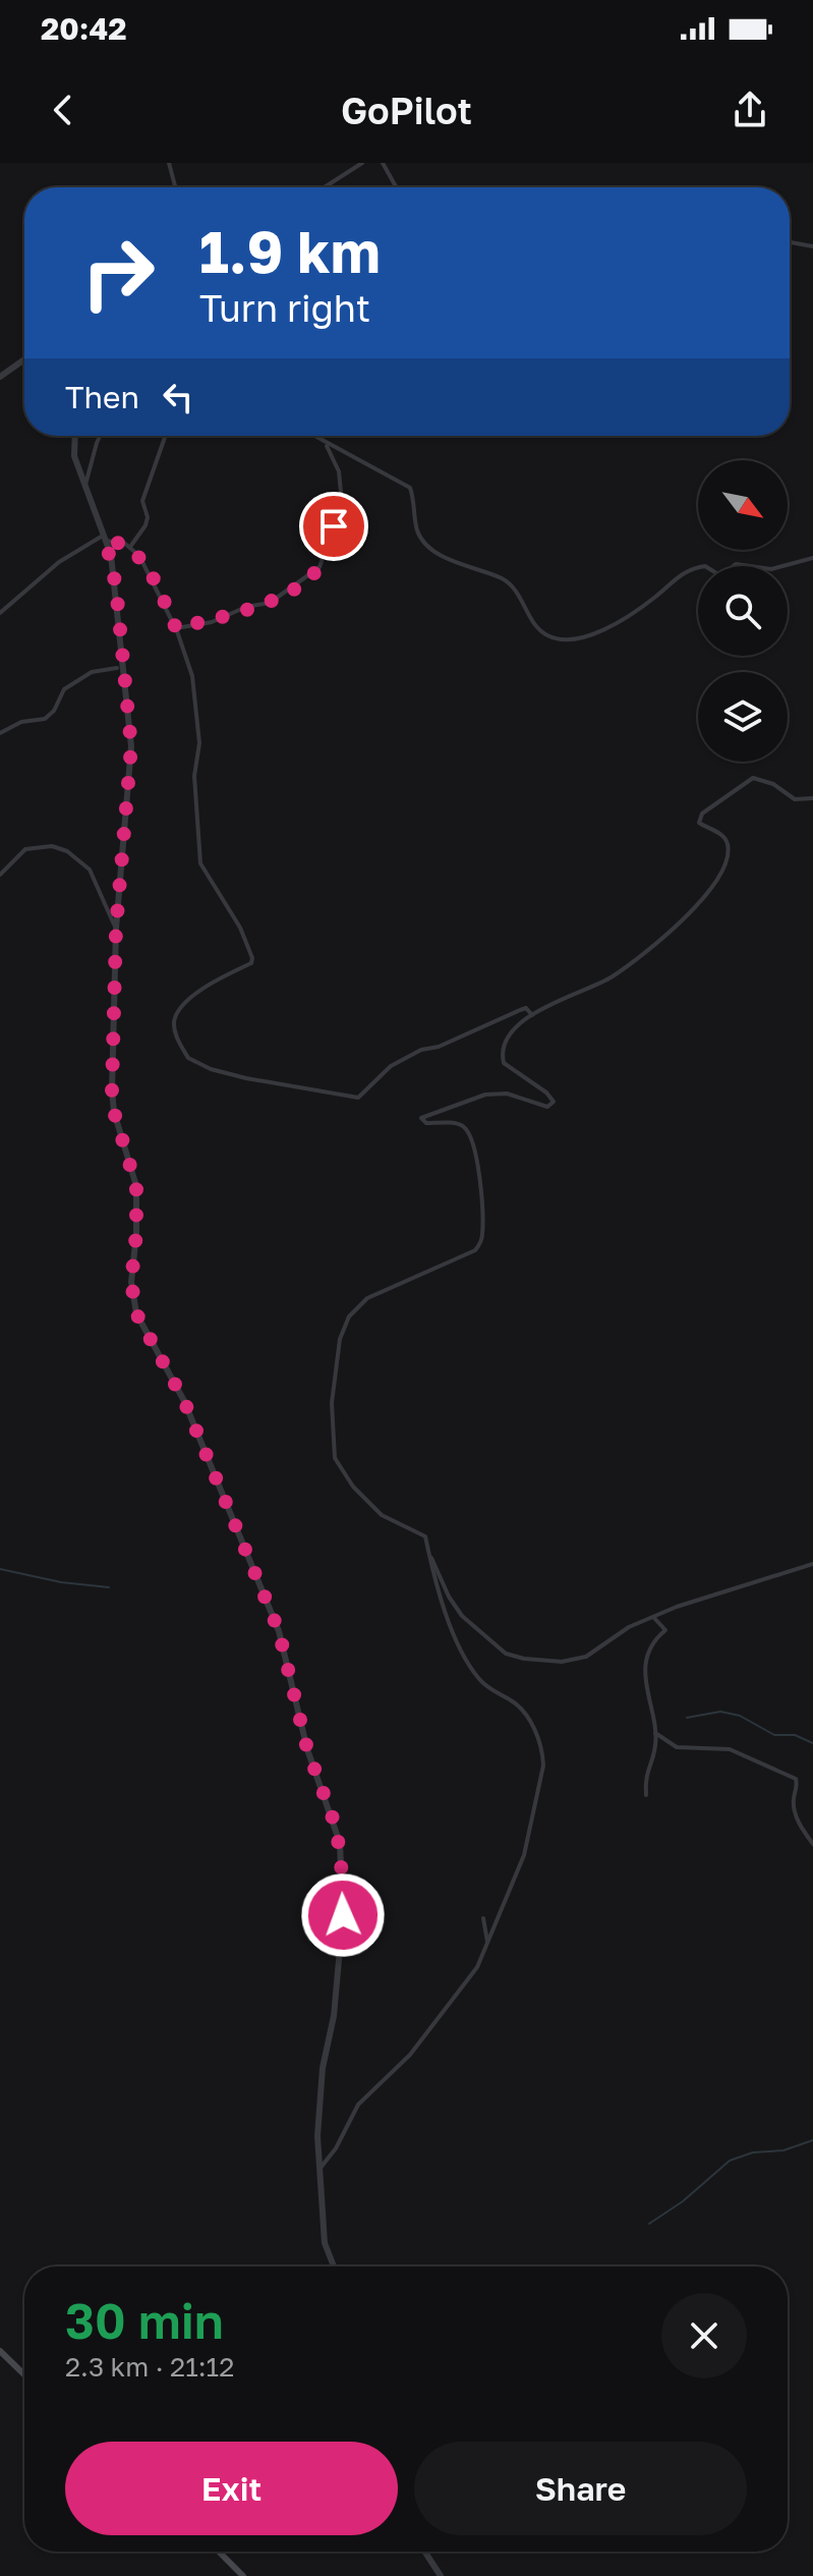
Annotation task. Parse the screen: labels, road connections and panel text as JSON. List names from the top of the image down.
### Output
{
  "north": "bottom right",
  "page": {
    "status": "20:42",
    "header": "GoPilot",
    "turn": ["1.9 km", "Turn right"],
    "then": "Then",
    "heading": ["30 min", "2.3 km · 21:12"],
    "buttons": ["Exit", "Share"]
  }
}
